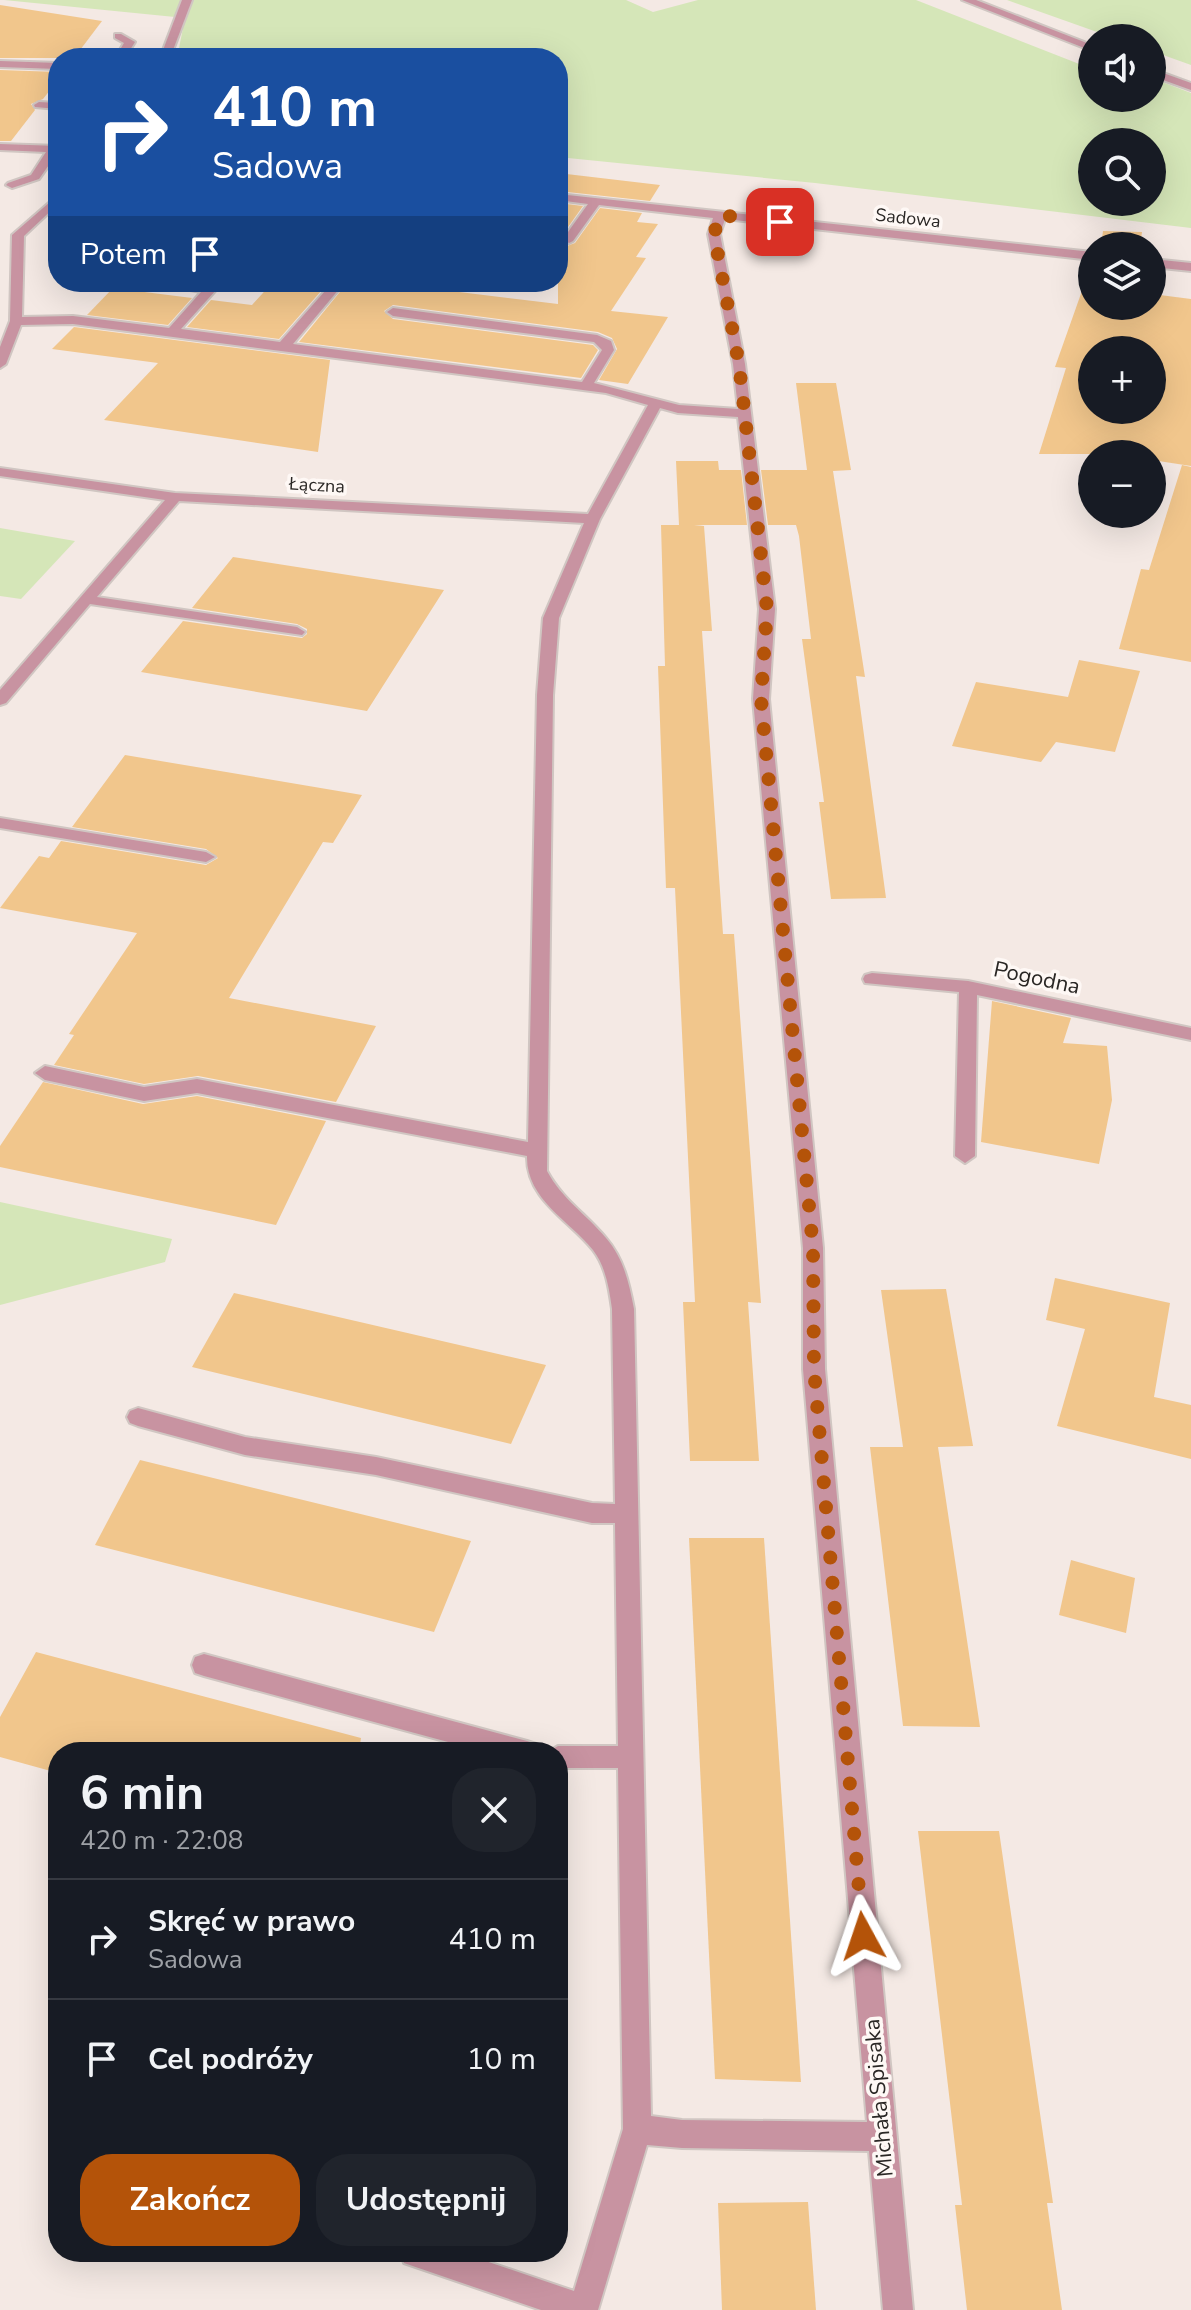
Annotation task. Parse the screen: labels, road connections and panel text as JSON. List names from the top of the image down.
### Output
{
  "streets": {
    "street": [
      "Sadowa",
      "Łączna",
      "Pogodna",
      "Michała Spisaka"
    ]
  },
  "crossings": [
    ["Sadowa", "Michała Spisaka"]
  ],
  "page": {
    "map_buttons": ["+", "−"],
    "turn": ["410 m", "Sadowa"],
    "then": "Potem",
    "heading": ["6 min", "420 m · 22:08"],
    "list": [
      {
        "name": "Skręć w prawo",
        "note": "Sadowa",
        "value": "410 m"
      },
      {
        "name": "Cel podróży",
        "value": "10 m"
      }
    ],
    "buttons": ["Zakończ", "Udostępnij"]
  }
}
